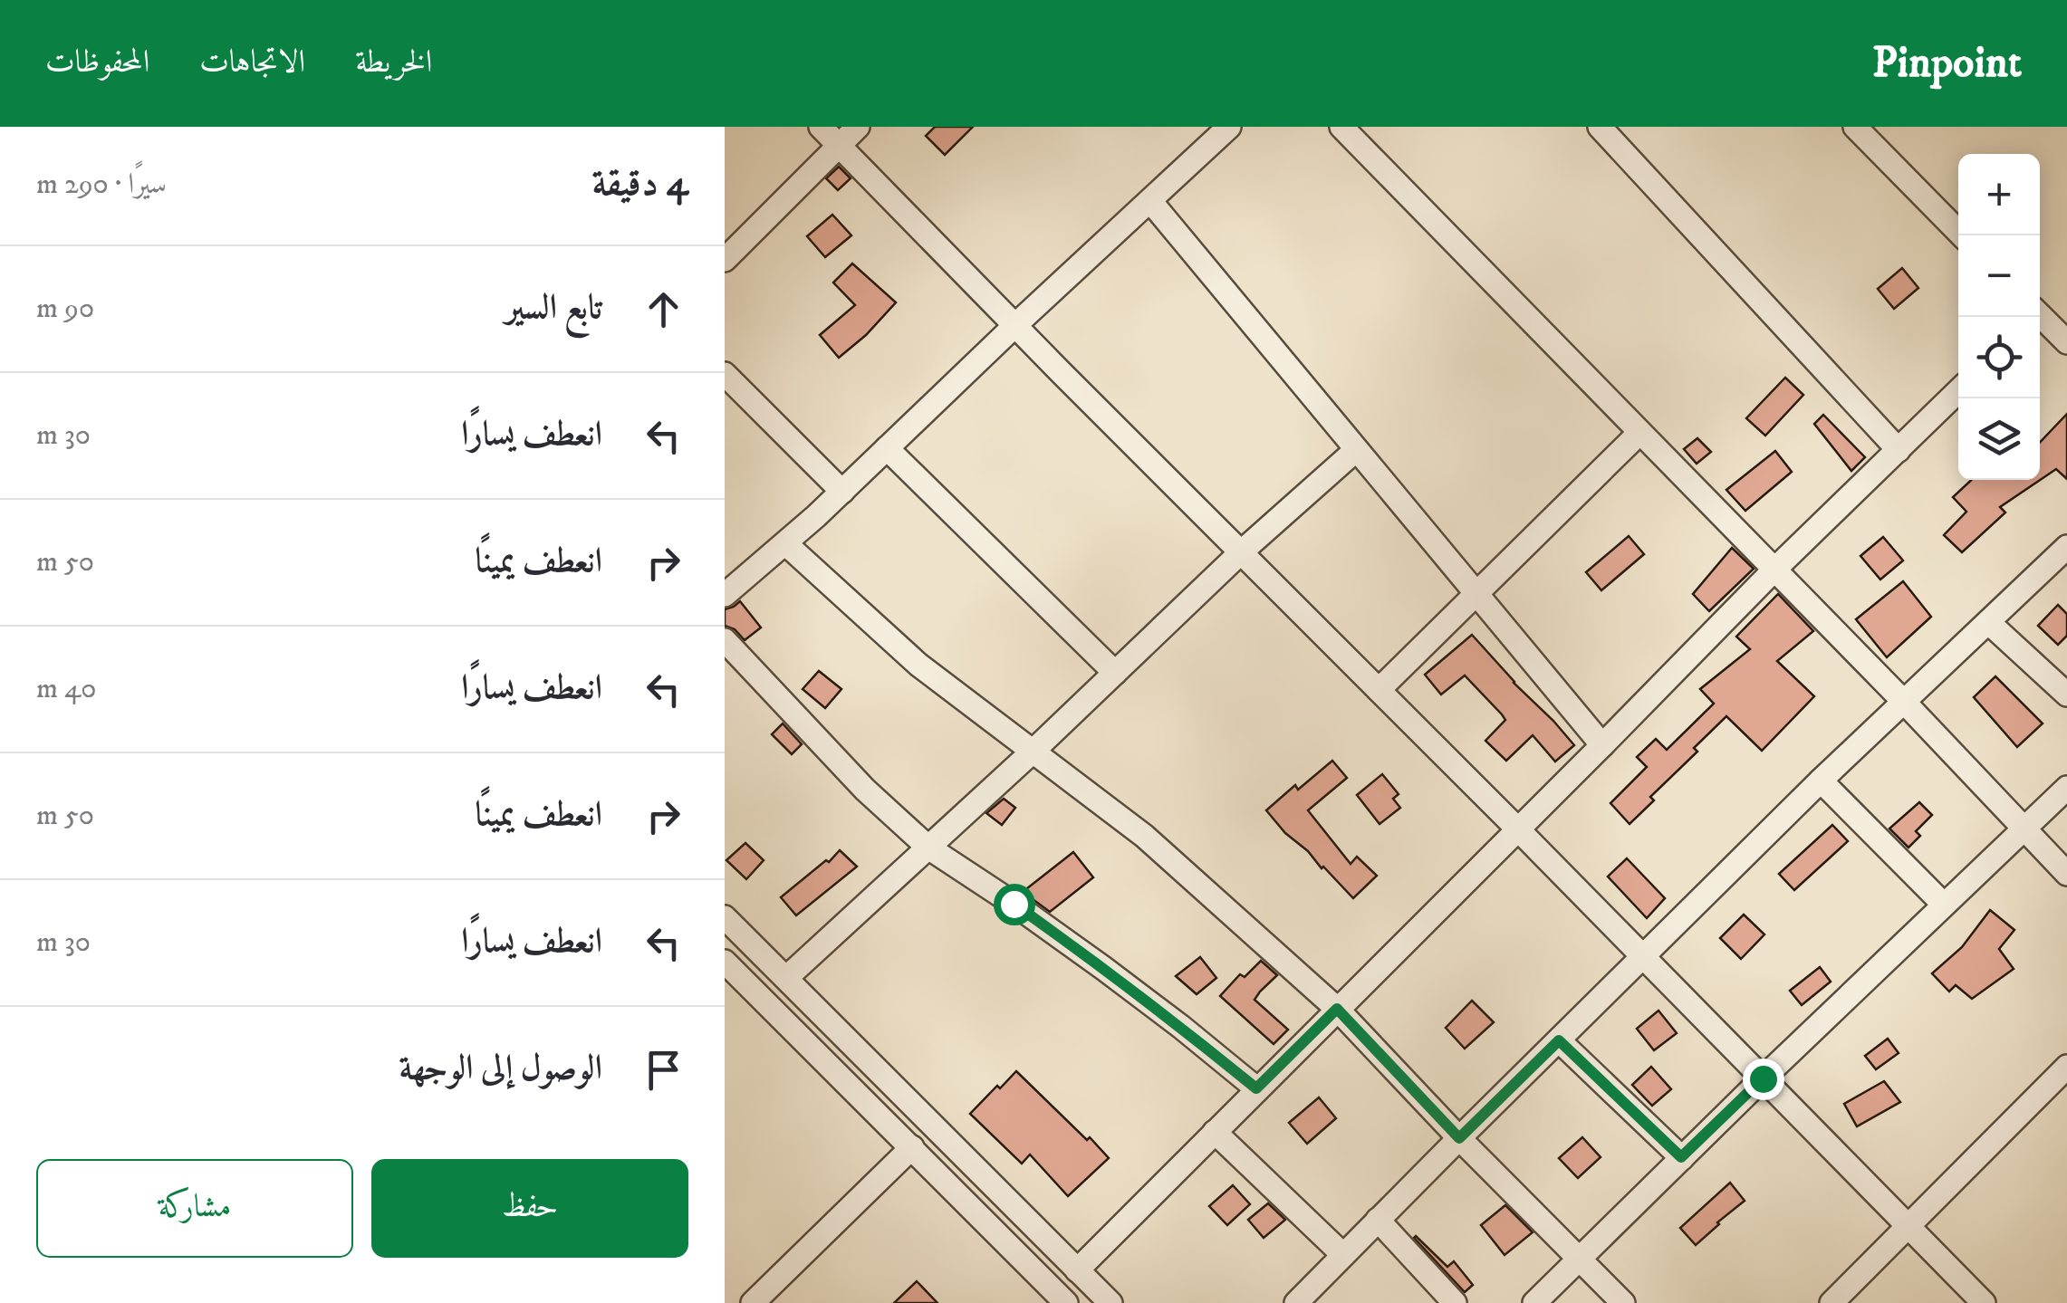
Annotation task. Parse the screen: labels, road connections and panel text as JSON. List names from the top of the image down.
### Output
{
  "page": {
    "header": "Pinpoint",
    "nav": ["الخريطة", "الاتجاهات", "المحفوظات"],
    "heading": ["4 دقيقة", "سيرًا · 290 m"],
    "map_buttons": ["+", "−"],
    "list": [
      ["تابع السير", "90 m"],
      ["انعطف يسارًا", "30 m"],
      ["انعطف يمينًا", "50 m"],
      ["انعطف يسارًا", "40 m"],
      ["انعطف يمينًا", "50 m"],
      ["انعطف يسارًا", "30 m"],
      "الوصول إلى الوجهة"
    ],
    "buttons": ["حفظ", "مشاركة"]
  }
}
